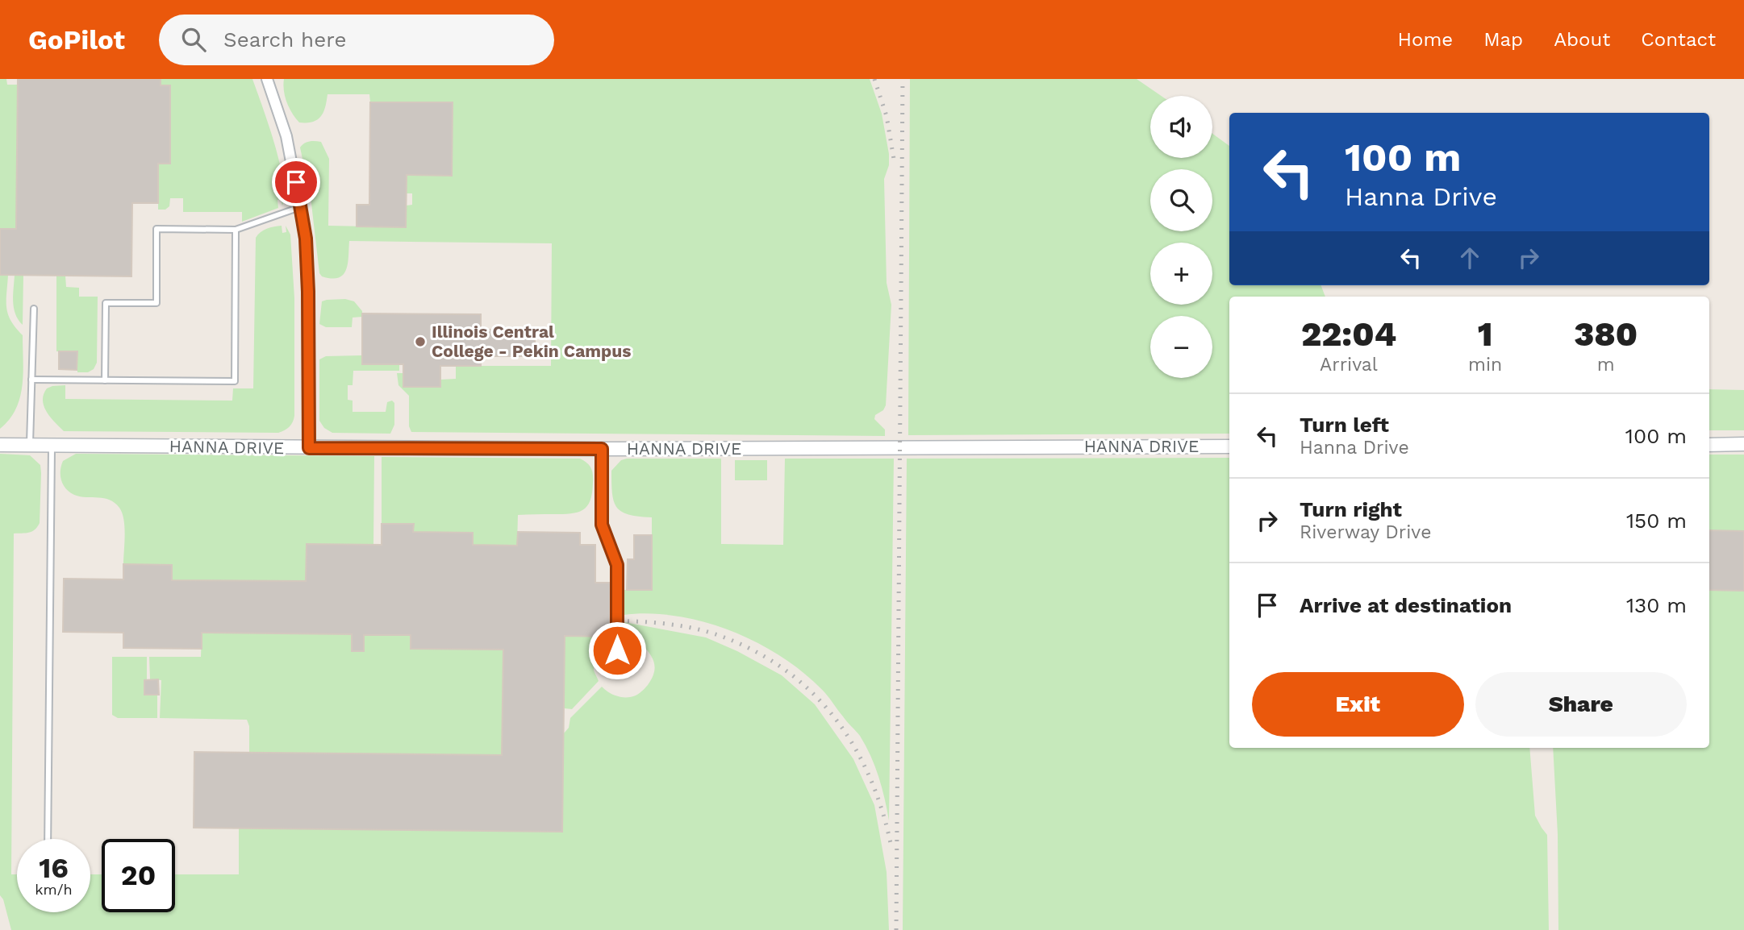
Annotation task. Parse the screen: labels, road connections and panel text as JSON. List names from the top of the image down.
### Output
{
  "streets": {
    "street": ["HANNA DRIVE"]
  },
  "places": ["Illinois Central College - Pekin Campus"],
  "page": {
    "header": "GoPilot",
    "search": "Search here",
    "nav": [
      "Home",
      "Map",
      "About",
      "Contact"
    ],
    "map_buttons": ["+", "−"],
    "turn": ["100 m", "Hanna Drive"],
    "eta": [
      "22:04",
      "Arrival",
      "1",
      "min",
      "380",
      "m"
    ],
    "list": [
      {
        "name": "Turn left",
        "note": "Hanna Drive",
        "value": "100 m"
      },
      {
        "name": "Turn right",
        "note": "Riverway Drive",
        "value": "150 m"
      },
      {
        "name": "Arrive at destination",
        "value": "130 m"
      }
    ],
    "buttons": ["Exit", "Share"],
    "speed": "16 km/h",
    "limit": "20"
  }
}
